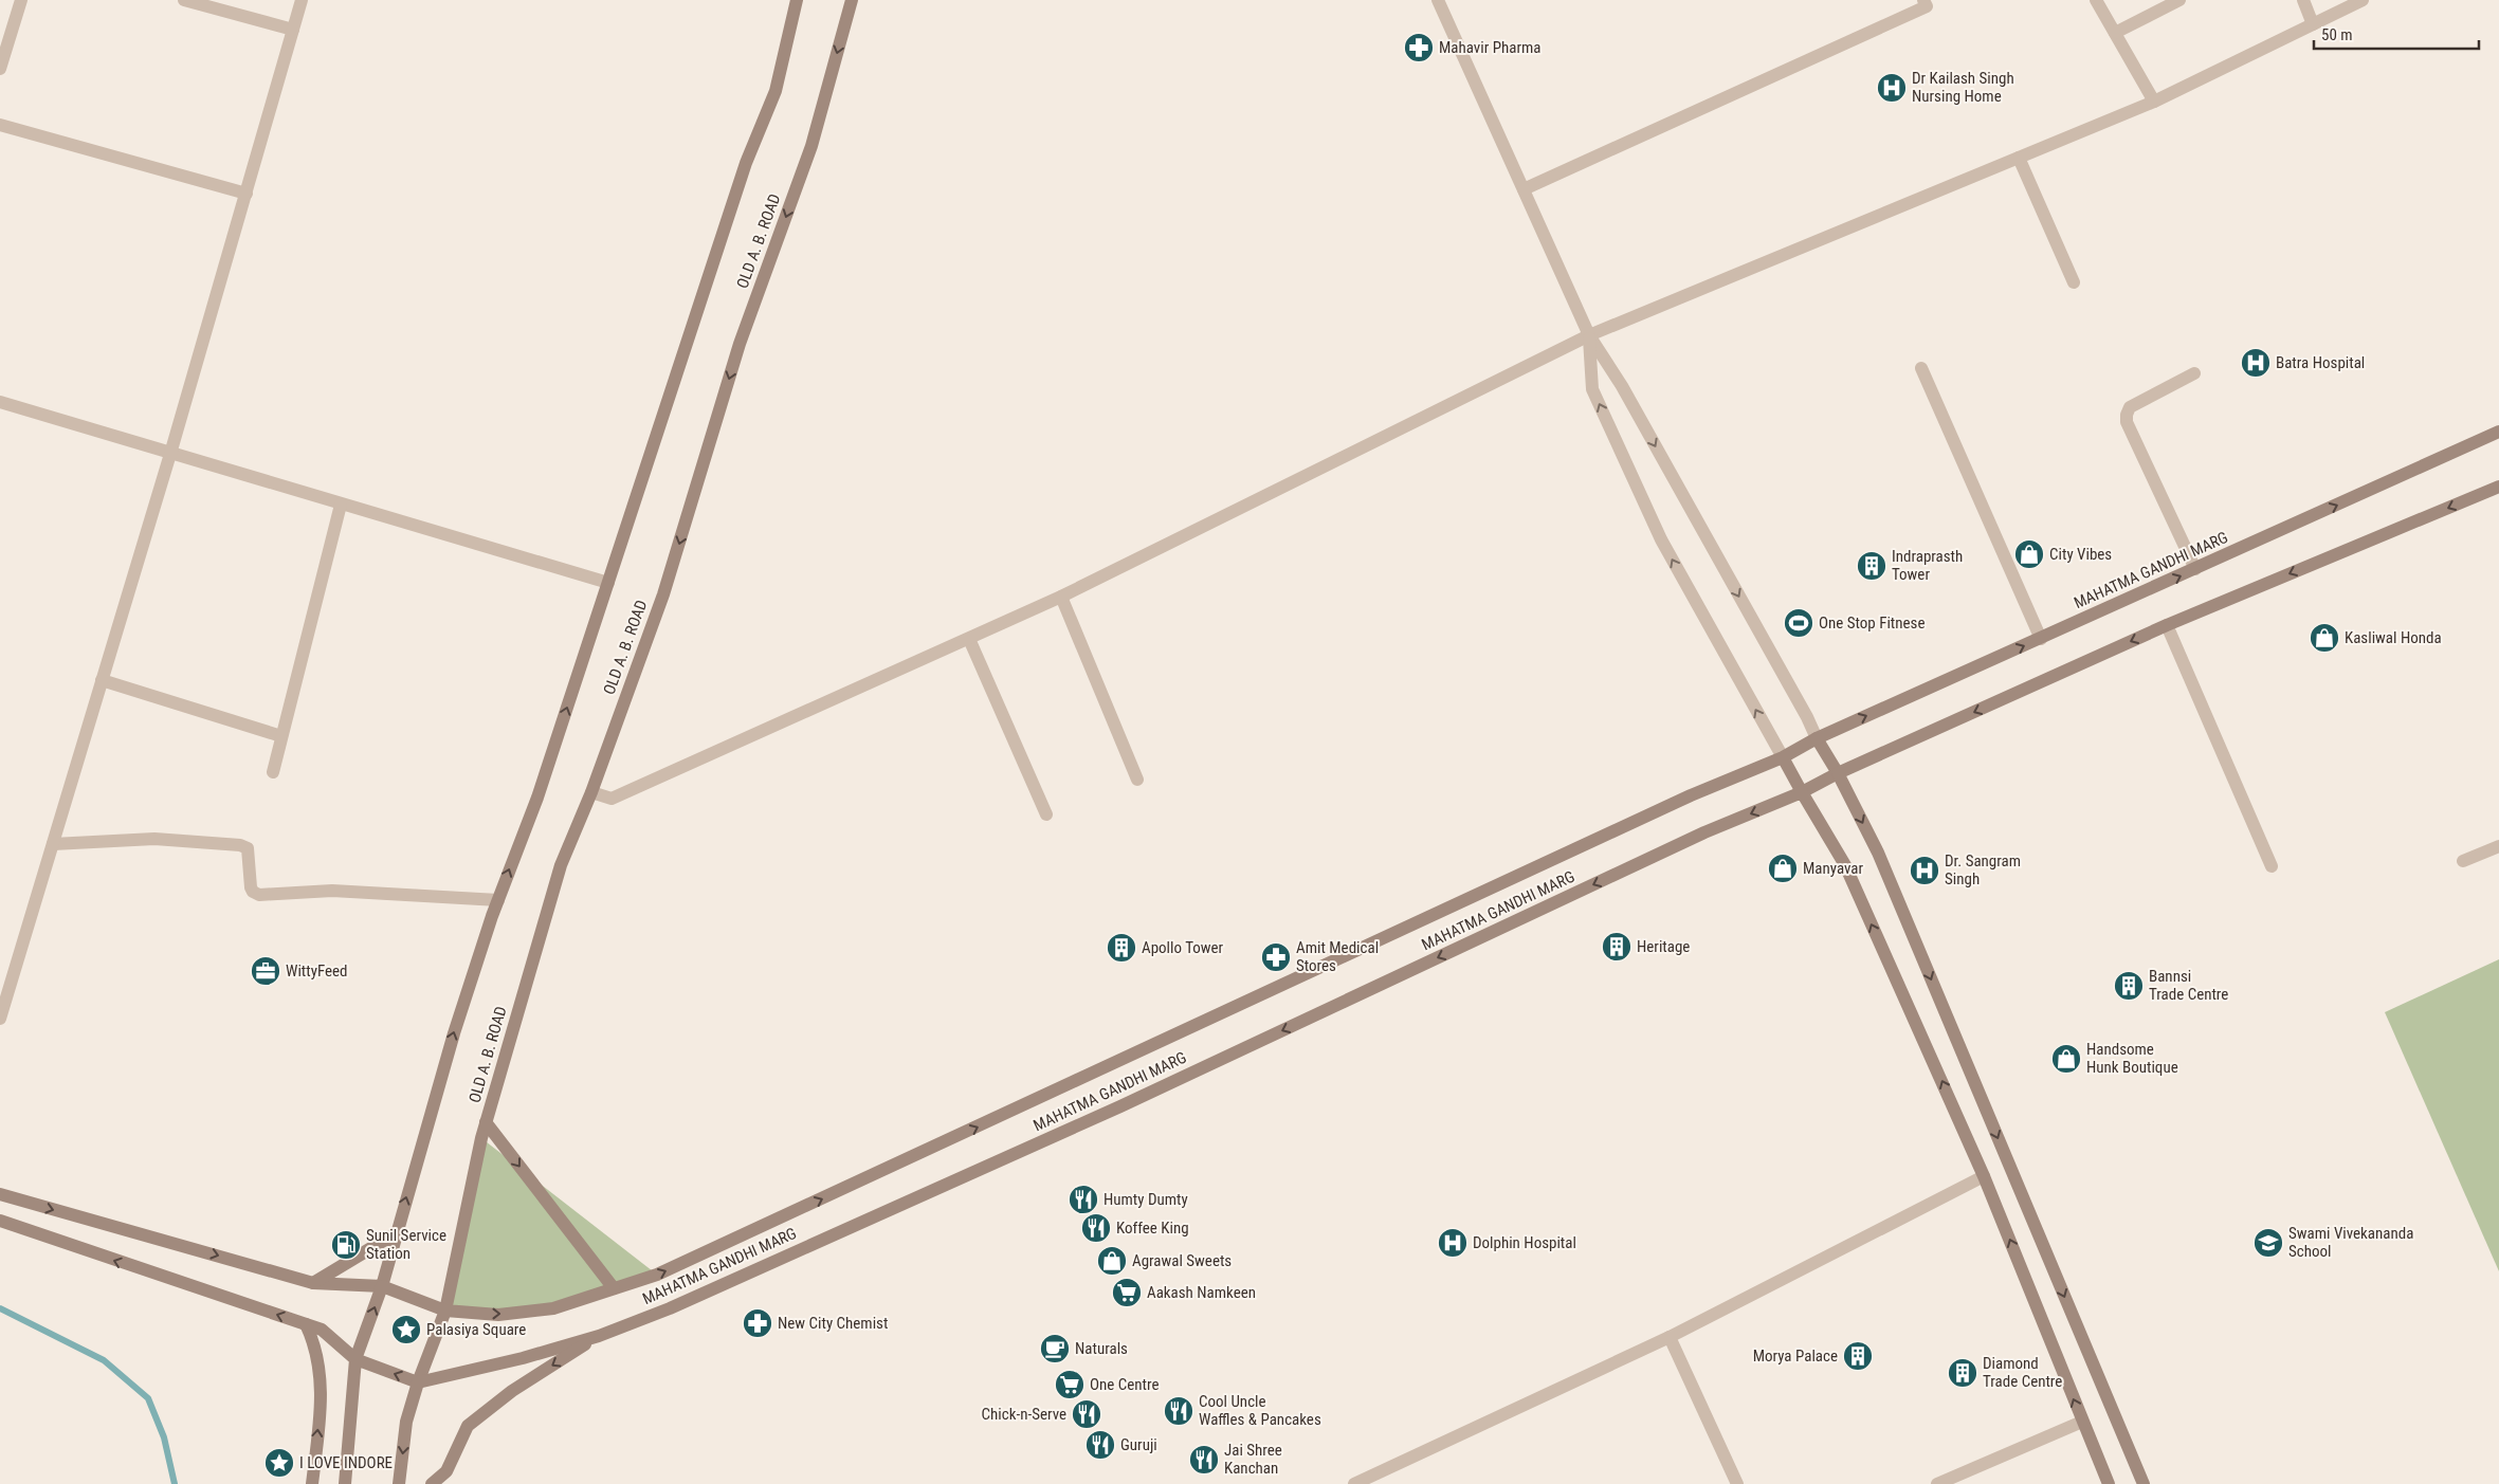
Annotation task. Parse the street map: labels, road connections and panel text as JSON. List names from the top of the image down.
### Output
{
  "streets": {
    "main road": ["OLD A. B. ROAD", "MAHATMA GANDHI MARG"]
  },
  "crossings": [
    ["OLD A. B. ROAD", "MAHATMA GANDHI MARG"]
  ],
  "places": {
    "pharmacy": ["Mahavir Pharma", "Amit Medical Stores", "New City Chemist"],
    "hospital": [
      "Dr Kailash Singh Nursing Home",
      "Batra Hospital",
      "Dr. Sangram Singh",
      "Dolphin Hospital"
    ],
    "shop": [
      "City Vibes",
      "Kasliwal Honda",
      "Manyavar",
      "Handsome Hunk Boutique",
      "Agrawal Sweets"
    ],
    "building": [
      "Indraprasth Tower",
      "Heritage",
      "Apollo Tower",
      "Bannsi Trade Centre",
      "Morya Palace",
      "Diamond Trade Centre"
    ],
    "sports": ["One Stop Fitnese"],
    "office": ["WittyFeed"],
    "restaurant": [
      "Humty Dumty",
      "Koffee King",
      "Cool Uncle Waffles & Pancakes",
      "Chick-n-Serve",
      "Guruji",
      "Jai Shree Kanchan"
    ],
    "school or university": ["Swami Vivekananda School"],
    "fuel station": ["Sunil Service Station"],
    "supermarket": ["Aakash Namkeen", "One Centre"],
    "place": ["Palasiya Square", "I LOVE INDORE"],
    "cafe": ["Naturals"]
  },
  "scale_bar": "50 m"
}
